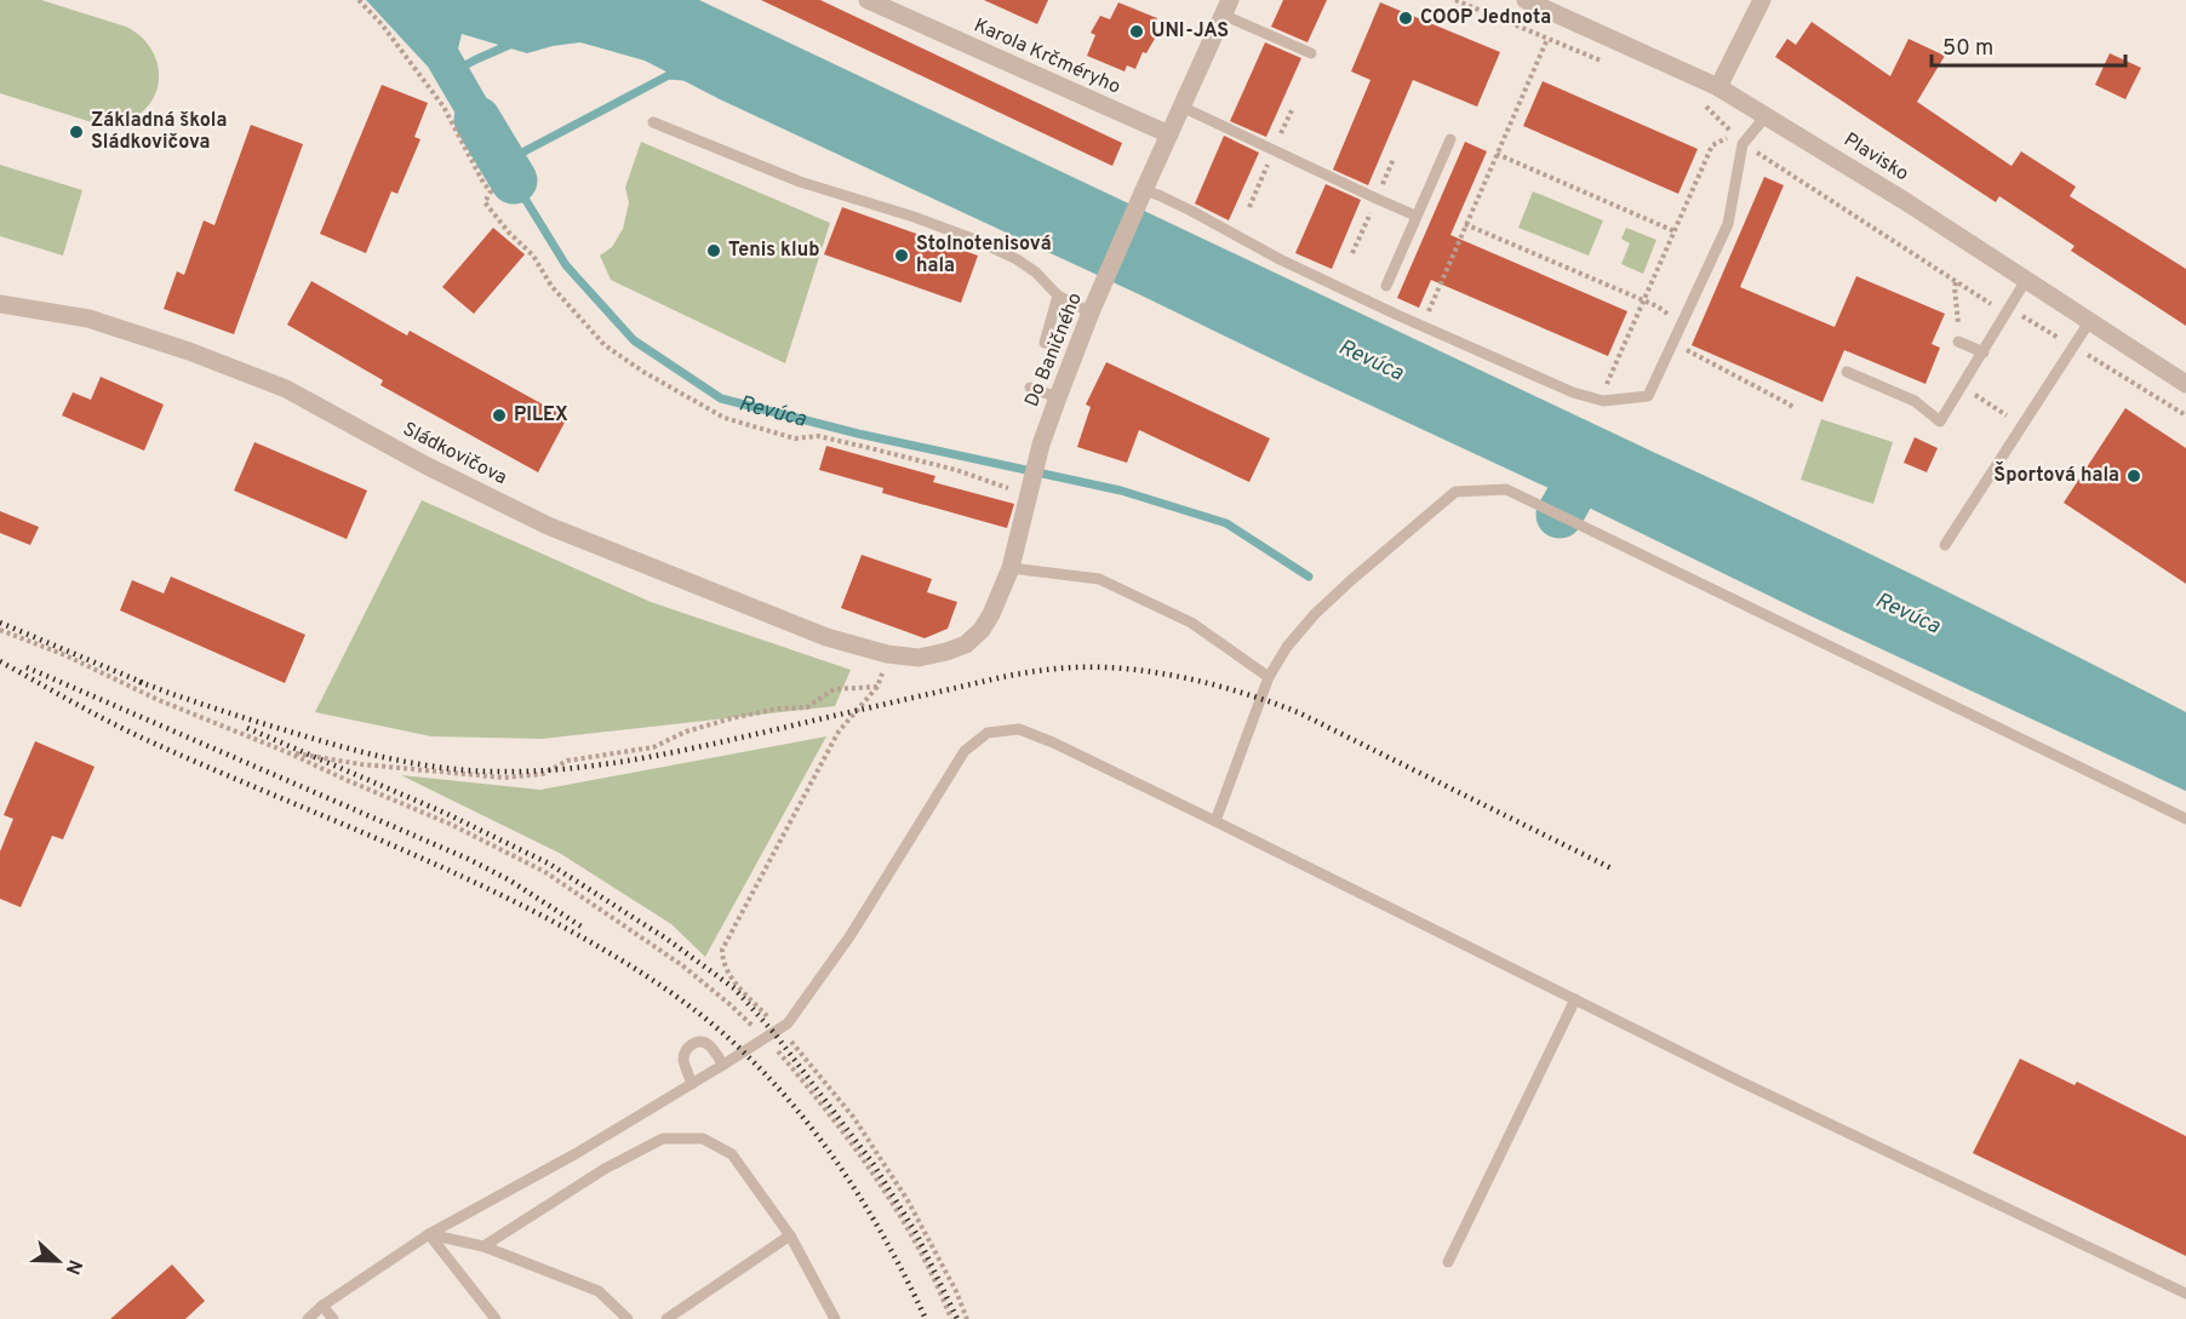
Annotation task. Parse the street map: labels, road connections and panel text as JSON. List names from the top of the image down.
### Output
{
  "streets": {
    "street": [
      "Karola Krčméryho",
      "Plavisko",
      "Do Baničného",
      "Sládkovičova"
    ]
  },
  "crossings": [
    ["Karola Krčméryho", "Do Baničného"],
    ["Do Baničného", "Sládkovičova"]
  ],
  "water": ["Revúca"],
  "places": [
    "COOP Jednota",
    "UNI-JAS",
    "Základná škola Sládkovičova",
    "Tenis klub",
    "Stolnotenisová hala",
    "PILEX",
    "Športová hala"
  ],
  "scale_bar": "50 m",
  "north": "right"
}
